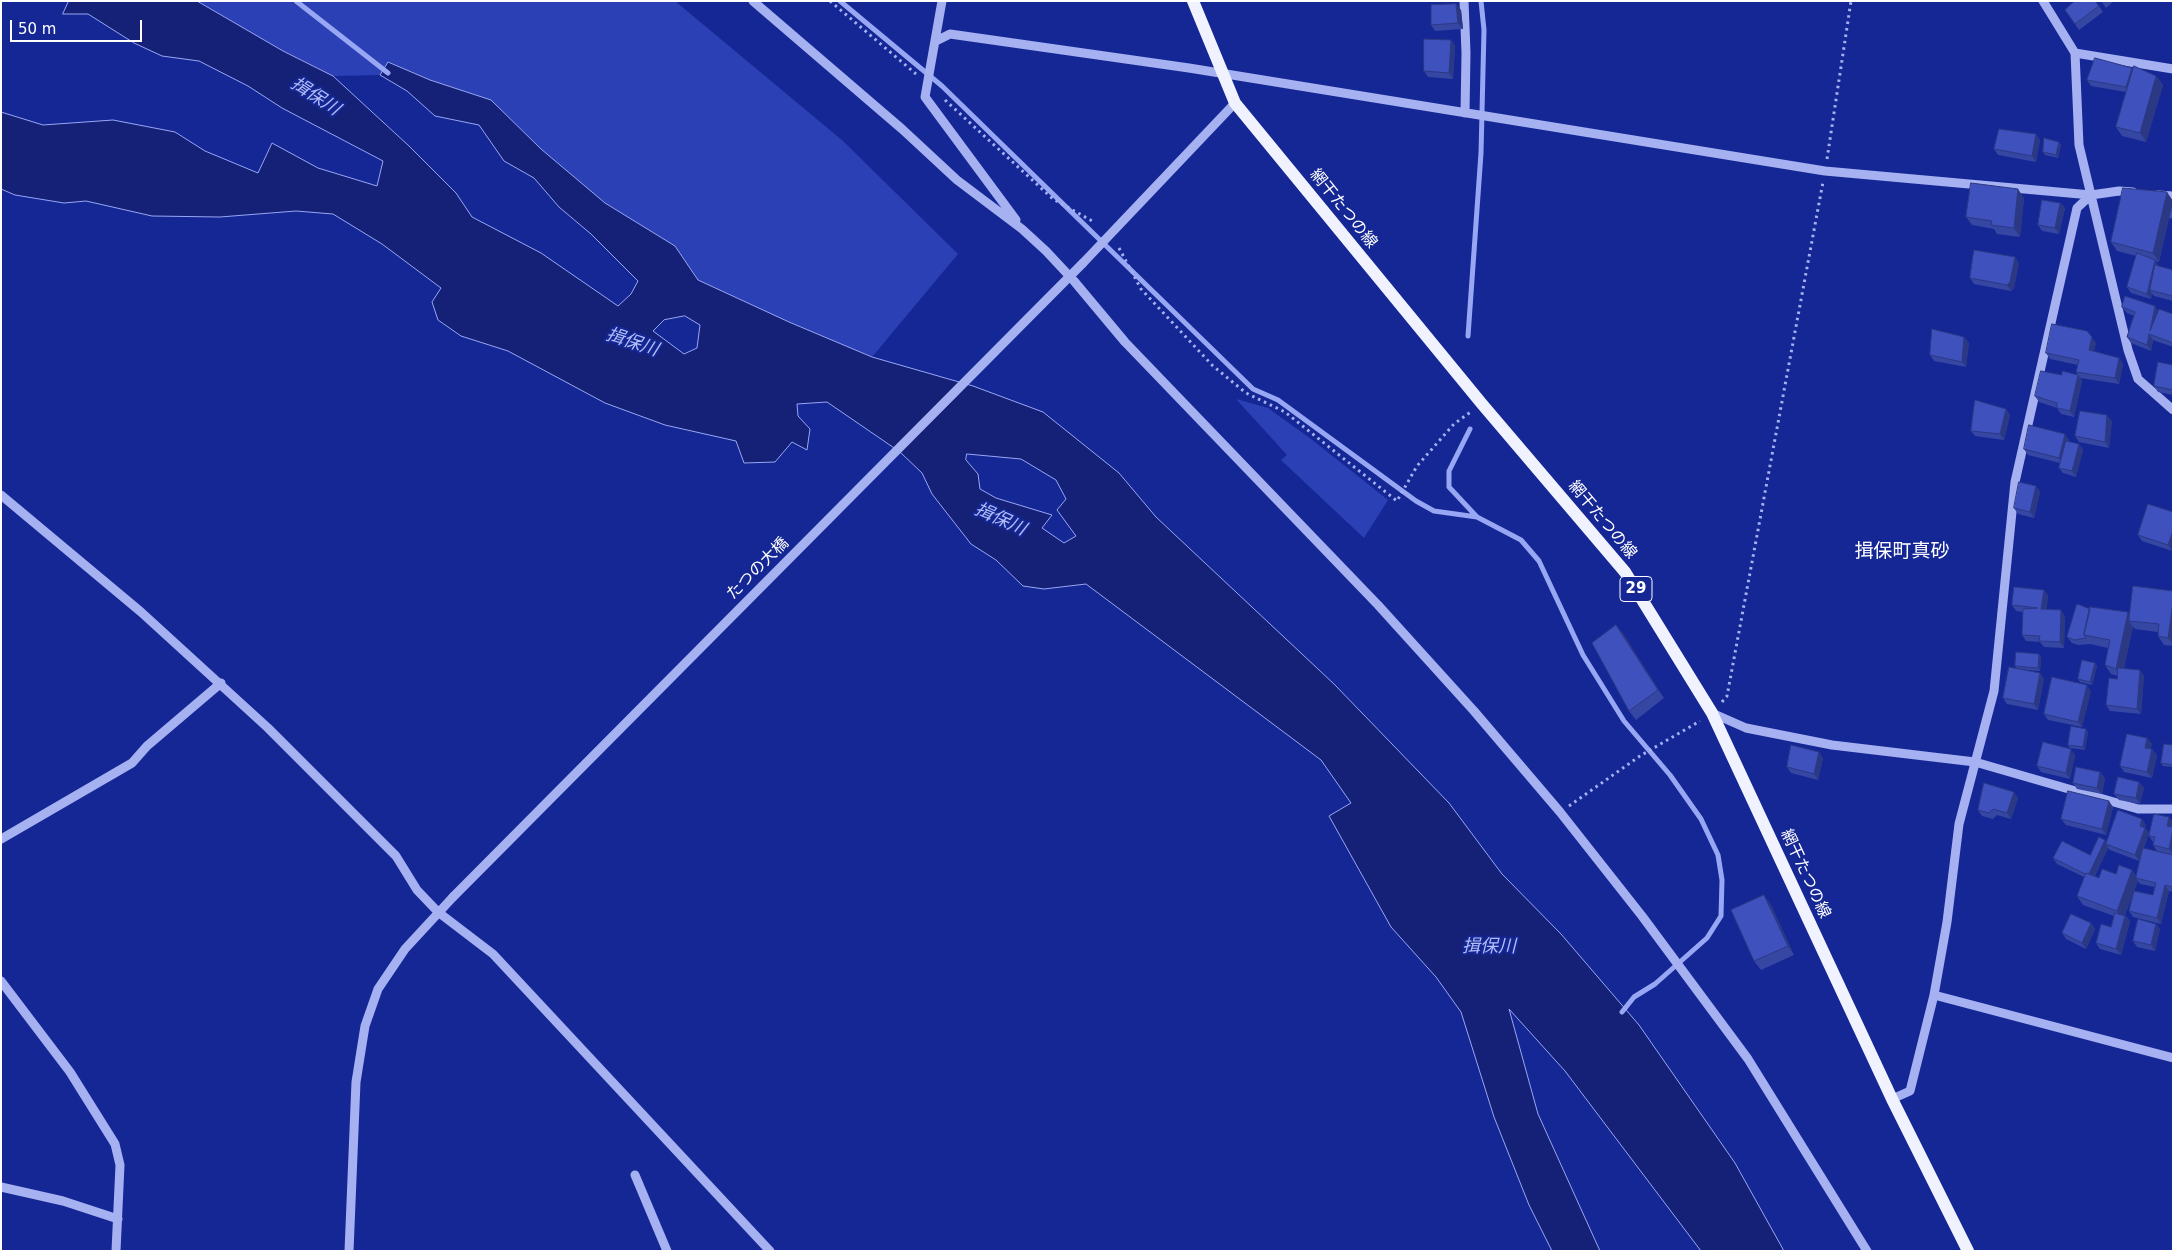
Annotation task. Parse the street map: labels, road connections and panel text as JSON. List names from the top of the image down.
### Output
{
  "streets": {
    "main road": ["網干たつの線", "29"],
    "street": ["たつの大橋"]
  },
  "crossings": [
    ["網干たつの線", "たつの大橋"]
  ],
  "districts": ["揖保町真砂"],
  "water": ["揖保川"],
  "scale_bar": "50 m"
}
